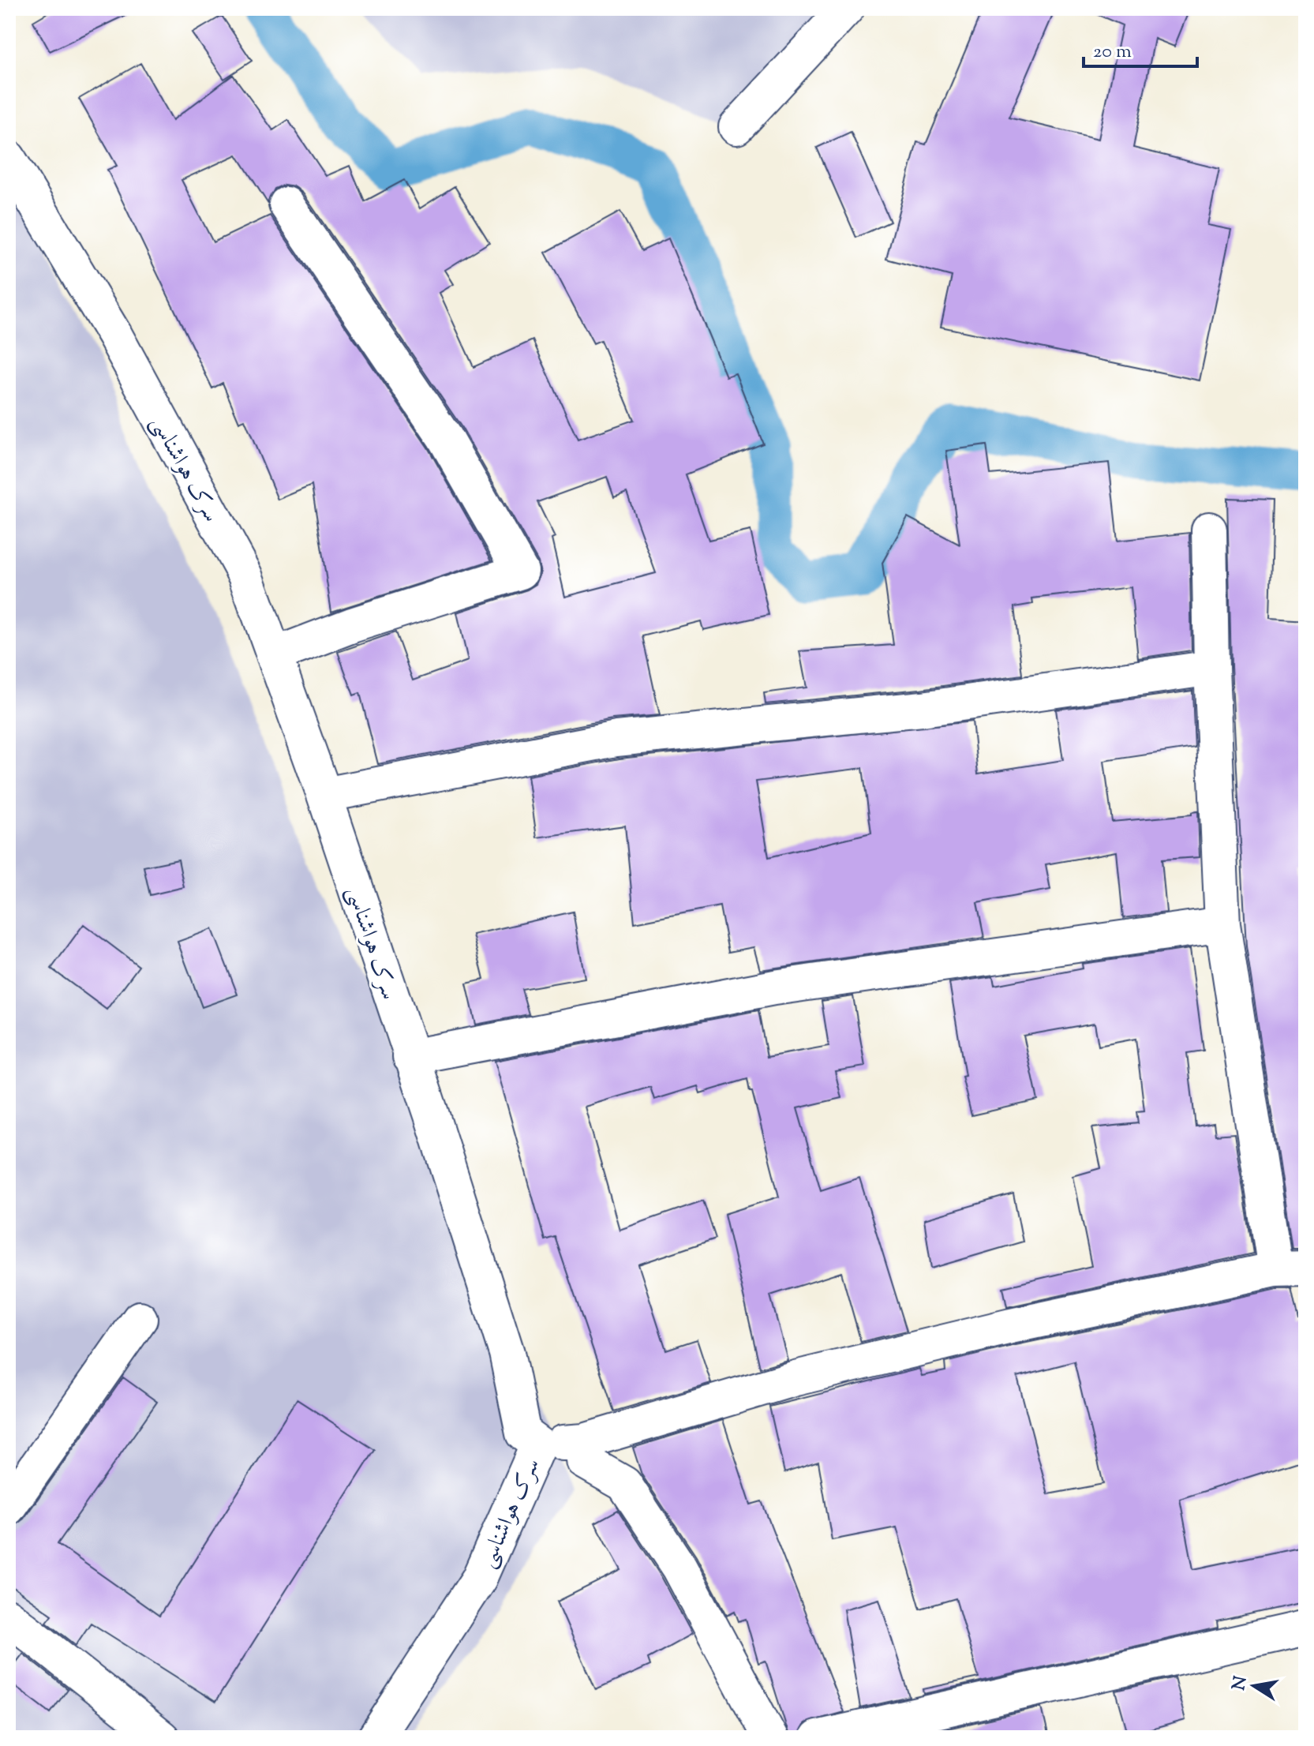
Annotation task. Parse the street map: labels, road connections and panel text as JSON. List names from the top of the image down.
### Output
{
  "streets": {
    "street": ["سرک هواشناسی"]
  },
  "scale_bar": "20 m",
  "north": "left"
}
